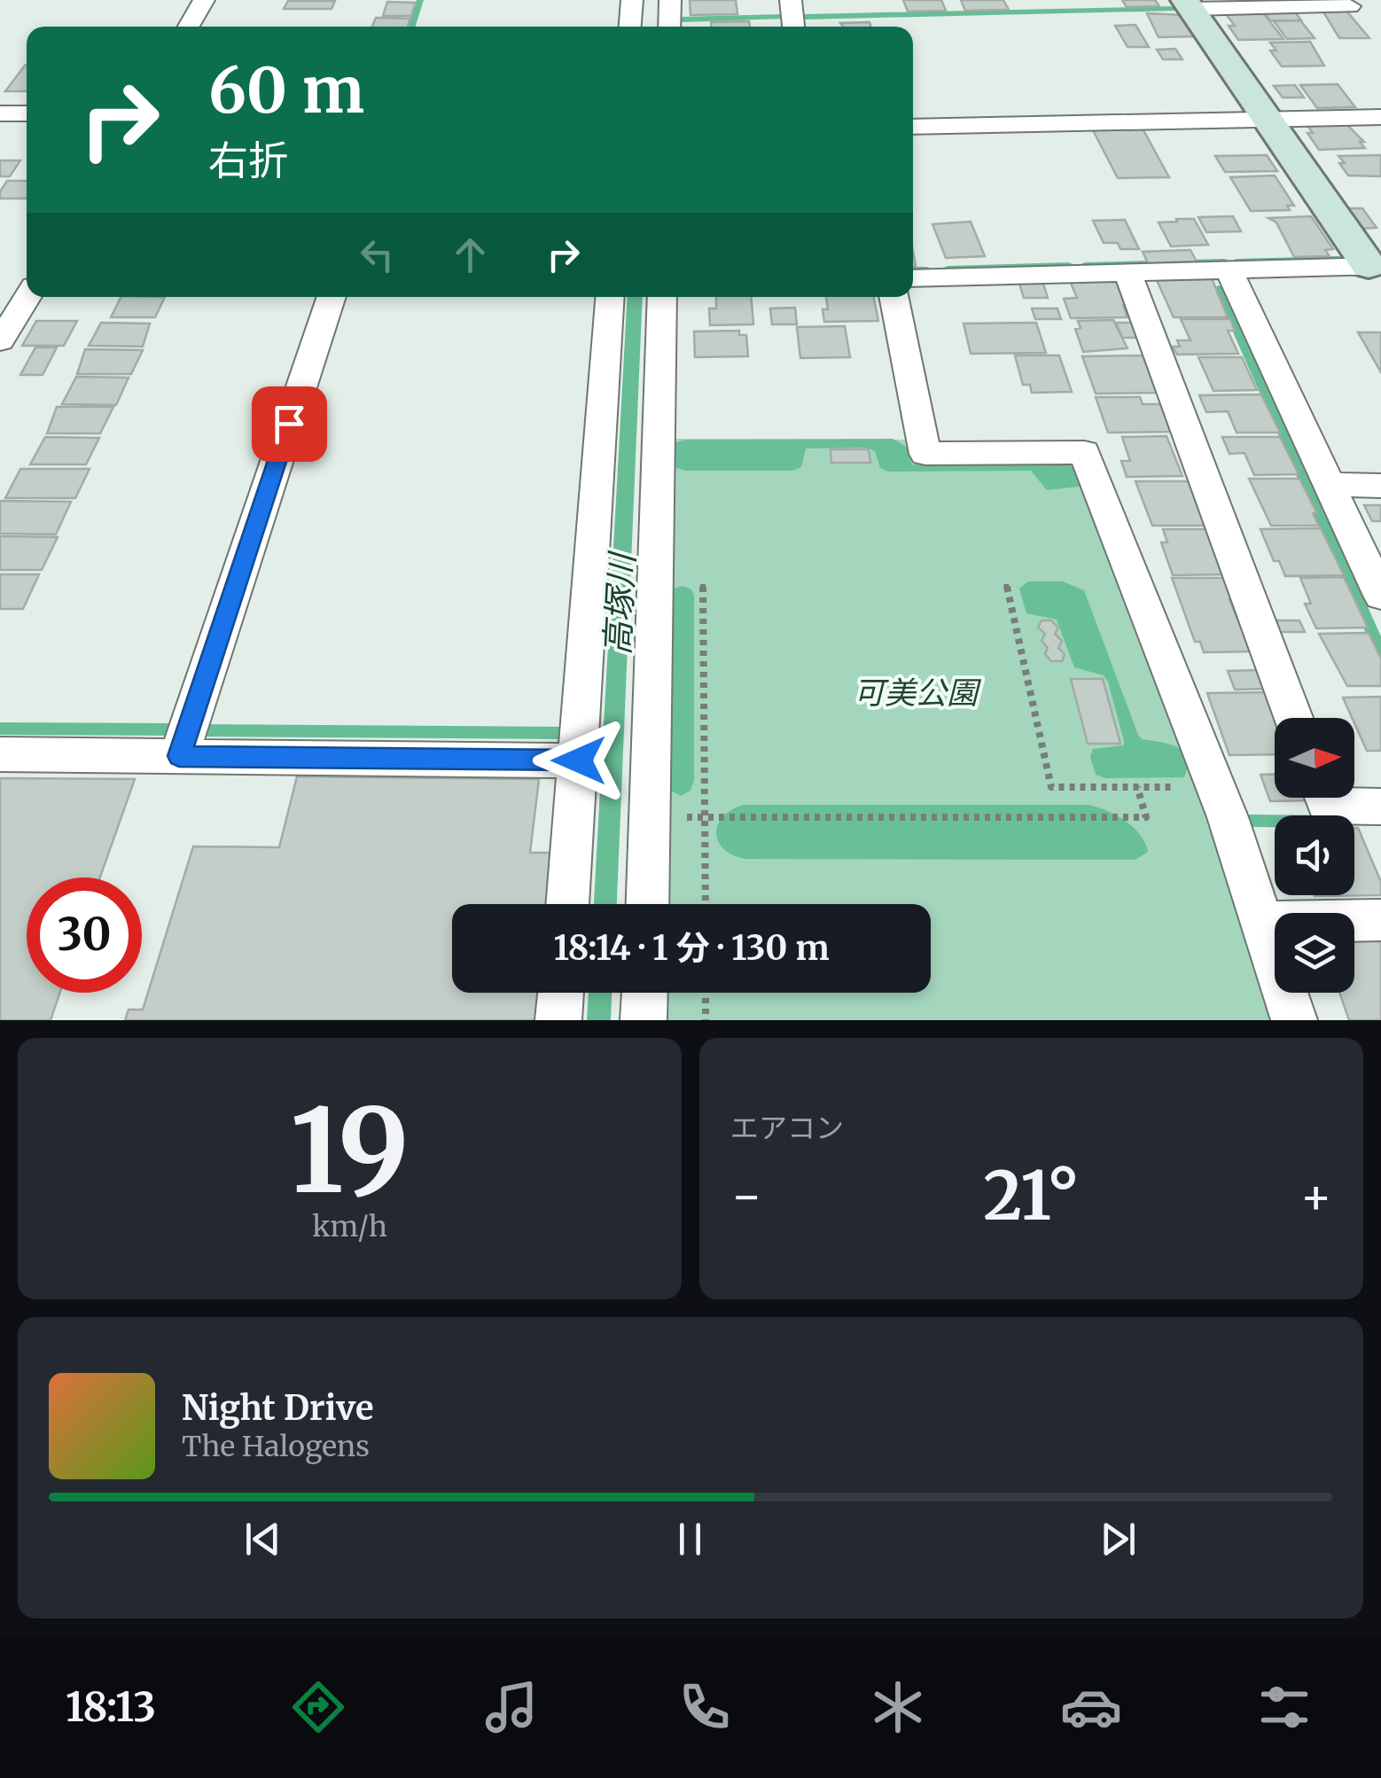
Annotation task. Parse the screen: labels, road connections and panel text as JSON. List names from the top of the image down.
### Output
{
  "water": ["高塚川"],
  "parks": ["可美公園"],
  "north": "right",
  "page": {
    "turn": ["60 m", "右折"],
    "limit": "30",
    "trip": "18:14 · 1 分 · 130 m",
    "tile": [
      ["19", "km/h"],
      "エアコン"
    ],
    "heat": ["−", "21°", "+"],
    "song": ["Night Drive", "The Halogens"],
    "tabs": "18:13"
  }
}
